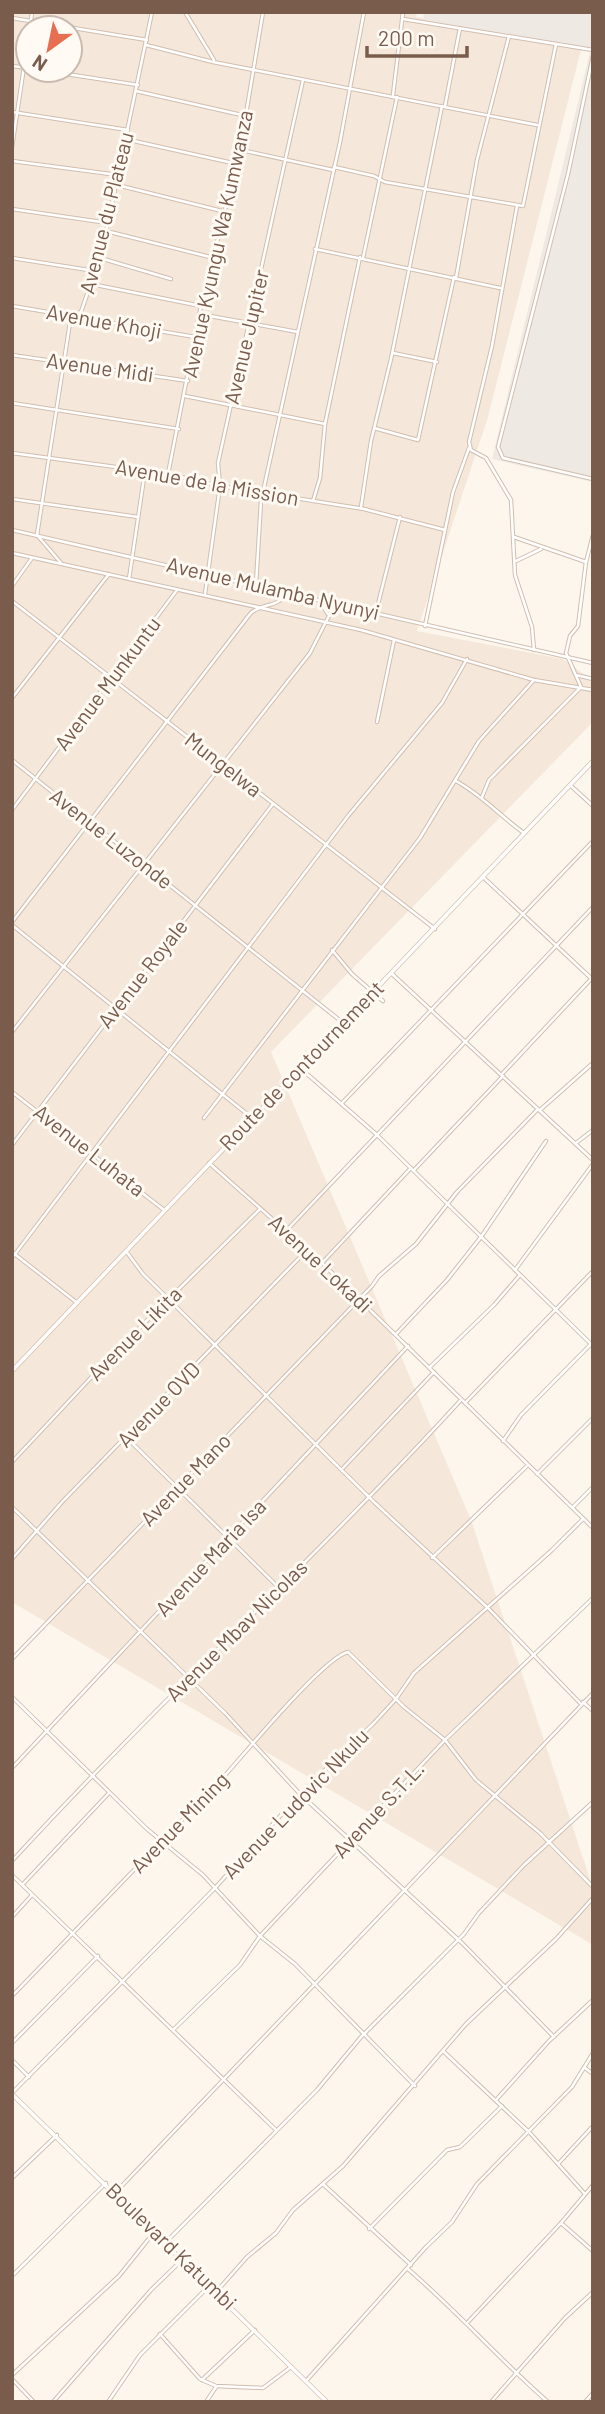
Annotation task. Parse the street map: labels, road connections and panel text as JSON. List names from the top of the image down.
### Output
{
  "streets": {
    "street": [
      "Avenue du Plateau",
      "Avenue Kyungu Wa Kumwanza",
      "Avenue Khoji",
      "Avenue Jupiter",
      "Avenue Midi",
      "Avenue de la Mission",
      "Avenue Mulamba Nyunyi",
      "Avenue Munkuntu",
      "Mungelwa",
      "Avenue Luzonde",
      "Avenue Royale",
      "Route de contournement",
      "Avenue Luhata",
      "Avenue Lokadi",
      "Avenue Likita",
      "Avenue OVD",
      "Avenue Mano",
      "Avenue Maria Isa",
      "Avenue Mbav Nicolas",
      "Avenue Ludovic Nkulu",
      "Avenue S.T.L.",
      "Avenue Mining",
      "Boulevard Katumbi"
    ]
  },
  "crossings": [
    ["Avenue du Plateau", "Avenue Khoji"],
    ["Avenue du Plateau", "Avenue Midi"],
    ["Avenue du Plateau", "Avenue de la Mission"],
    ["Avenue du Plateau", "Avenue Mulamba Nyunyi"],
    ["Avenue Kyungu Wa Kumwanza", "Avenue Khoji"],
    ["Avenue Kyungu Wa Kumwanza", "Avenue Midi"],
    ["Avenue Kyungu Wa Kumwanza", "Avenue de la Mission"],
    ["Avenue Jupiter", "Avenue de la Mission"],
    ["Avenue Jupiter", "Avenue Mulamba Nyunyi"],
    ["Avenue Munkuntu", "Mungelwa"],
    ["Avenue Munkuntu", "Avenue Luzonde"],
    ["Mungelwa", "Avenue Royale"],
    ["Mungelwa", "Route de contournement"],
    ["Avenue Luzonde", "Avenue Royale"],
    ["Avenue Luzonde", "Route de contournement"],
    ["Avenue Royale", "Avenue Luhata"],
    ["Route de contournement", "Avenue Luhata"],
    ["Route de contournement", "Avenue Lokadi"],
    ["Avenue Lokadi", "Avenue Likita"],
    ["Avenue Lokadi", "Avenue OVD"],
    ["Avenue Lokadi", "Avenue Mano"],
    ["Avenue Lokadi", "Avenue Maria Isa"],
    ["Avenue Lokadi", "Avenue Mbav Nicolas"],
    ["Avenue Lokadi", "Avenue Ludovic Nkulu"],
    ["Avenue Ludovic Nkulu", "Avenue Mining"],
    ["Avenue Ludovic Nkulu", "Boulevard Katumbi"]
  ],
  "scale_bar": "200 m",
  "north": "bottom left"
}
